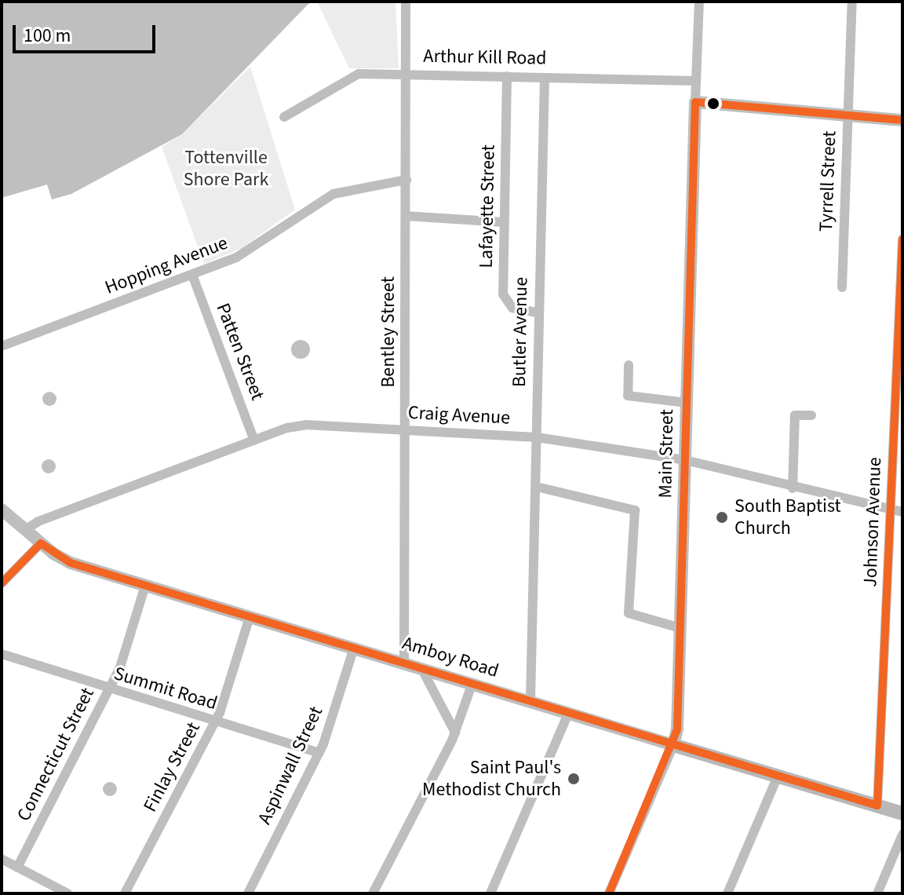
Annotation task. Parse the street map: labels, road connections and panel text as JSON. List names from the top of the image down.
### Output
{
  "streets": {
    "main road": ["Amboy Road"],
    "street": [
      "Arthur Kill Road",
      "Tyrrell Street",
      "Lafayette Street",
      "Hopping Avenue",
      "Bentley Street",
      "Butler Avenue",
      "Patten Street",
      "Craig Avenue",
      "Main Street",
      "Johnson Avenue",
      "Summit Road",
      "Connecticut Street",
      "Aspinwall Street",
      "Finlay Street"
    ]
  },
  "crossings": [
    ["Arthur Kill Road", "Lafayette Street"],
    ["Arthur Kill Road", "Bentley Street"],
    ["Arthur Kill Road", "Butler Avenue"],
    ["Arthur Kill Road", "Main Street"],
    ["Lafayette Street", "Butler Avenue"],
    ["Hopping Avenue", "Bentley Street"],
    ["Hopping Avenue", "Patten Street"],
    ["Bentley Street", "Craig Avenue"],
    ["Bentley Street", "Amboy Road"],
    ["Butler Avenue", "Craig Avenue"],
    ["Butler Avenue", "Amboy Road"],
    ["Patten Street", "Craig Avenue"],
    ["Craig Avenue", "Main Street"],
    ["Craig Avenue", "Johnson Avenue"],
    ["Craig Avenue", "Amboy Road"],
    ["Main Street", "Amboy Road"],
    ["Johnson Avenue", "Amboy Road"],
    ["Amboy Road", "Connecticut Street"],
    ["Amboy Road", "Aspinwall Street"],
    ["Amboy Road", "Finlay Street"],
    ["Summit Road", "Connecticut Street"],
    ["Summit Road", "Aspinwall Street"],
    ["Summit Road", "Finlay Street"]
  ],
  "parks": ["Tottenville Shore Park"],
  "places": ["South Baptist Church", "Saint Paul's Methodist Church"],
  "scale_bar": "100 m"
}
